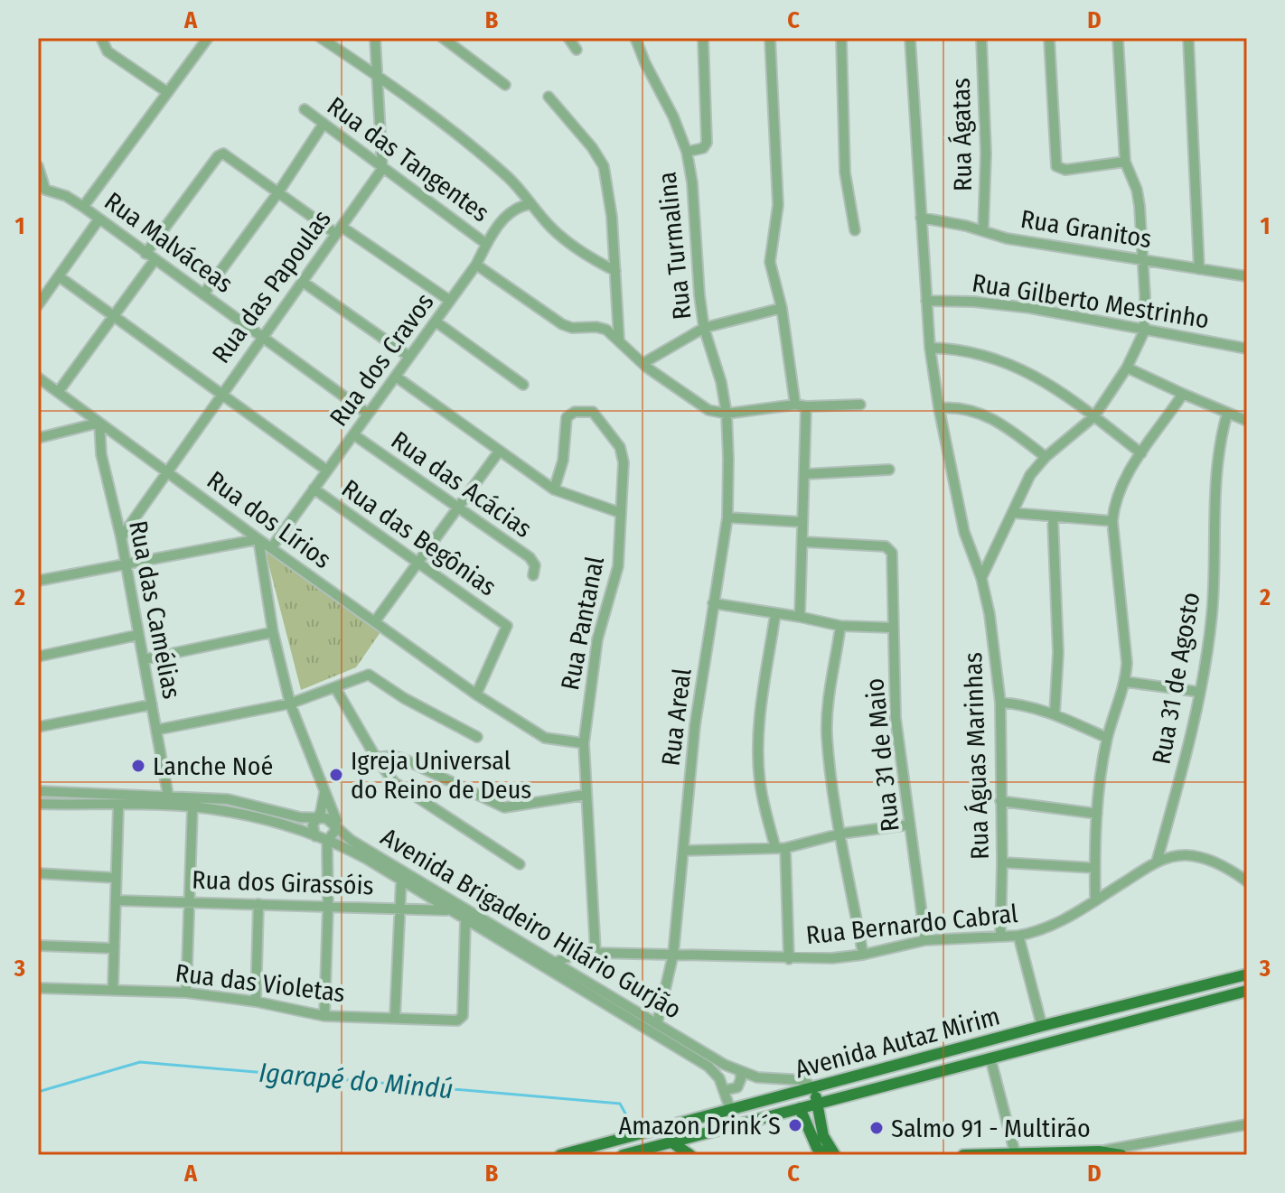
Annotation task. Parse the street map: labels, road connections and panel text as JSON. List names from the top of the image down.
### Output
{
  "streets": {
    "main road": ["Avenida Autaz Mirim"],
    "street": [
      "Rua Ágatas",
      "Rua das Tangentes",
      "Rua Granitos",
      "Rua Malváceas",
      "Rua Turmalina",
      "Rua das Papoulas",
      "Rua Gilberto Mestrinho",
      "Rua dos Cravos",
      "Rua das Acácias",
      "Rua dos Lírios",
      "Rua das Begônias",
      "Rua das Camélias",
      "Rua Pantanal",
      "Rua 31 de Agosto",
      "Rua Areal",
      "Rua 31 de Maio",
      "Rua Águas Marinhas",
      "Rua dos Girassóis",
      "Avenida Brigadeiro Hilário Gurjão",
      "Rua Bernardo Cabral",
      "Rua das Violetas"
    ]
  },
  "crossings": [
    ["Rua Ágatas", "Rua Granitos"],
    ["Rua das Tangentes", "Rua das Papoulas"],
    ["Rua das Tangentes", "Rua dos Cravos"],
    ["Rua Granitos", "Rua Águas Marinhas"],
    ["Rua Malváceas", "Rua das Papoulas"],
    ["Rua Malváceas", "Rua dos Cravos"],
    ["Rua Turmalina", "Rua Areal"],
    ["Rua das Papoulas", "Rua dos Lírios"],
    ["Rua das Papoulas", "Rua das Camélias"],
    ["Rua Gilberto Mestrinho", "Rua Águas Marinhas"],
    ["Rua dos Cravos", "Rua das Acácias"],
    ["Rua dos Cravos", "Rua dos Lírios"],
    ["Rua dos Cravos", "Rua das Begônias"],
    ["Rua dos Lírios", "Rua das Begônias"],
    ["Rua dos Lírios", "Rua das Camélias"],
    ["Rua dos Lírios", "Rua Pantanal"],
    ["Rua das Camélias", "Avenida Brigadeiro Hilário Gurjão"],
    ["Rua Pantanal", "Rua Bernardo Cabral"],
    ["Rua 31 de Agosto", "Rua Bernardo Cabral"],
    ["Rua Areal", "Avenida Brigadeiro Hilário Gurjão"],
    ["Rua Areal", "Rua Bernardo Cabral"],
    ["Rua 31 de Maio", "Rua Bernardo Cabral"],
    ["Rua Águas Marinhas", "Rua Bernardo Cabral"],
    ["Rua dos Girassóis", "Avenida Brigadeiro Hilário Gurjão"],
    ["Avenida Brigadeiro Hilário Gurjão", "Rua Bernardo Cabral"],
    ["Avenida Brigadeiro Hilário Gurjão", "Rua das Violetas"],
    ["Avenida Brigadeiro Hilário Gurjão", "Avenida Autaz Mirim"]
  ],
  "water": ["Igarapé do Mindú"],
  "places": [
    "Lanche Noé",
    "Igreja Universal do Reino de Deus",
    "Amazon Drink´S",
    "Salmo 91 - Multirão"
  ],
  "grid": {
    "columns": [
      "A",
      "B",
      "C",
      "D"
    ],
    "rows": ["1", "2", "3"]
  }
}
